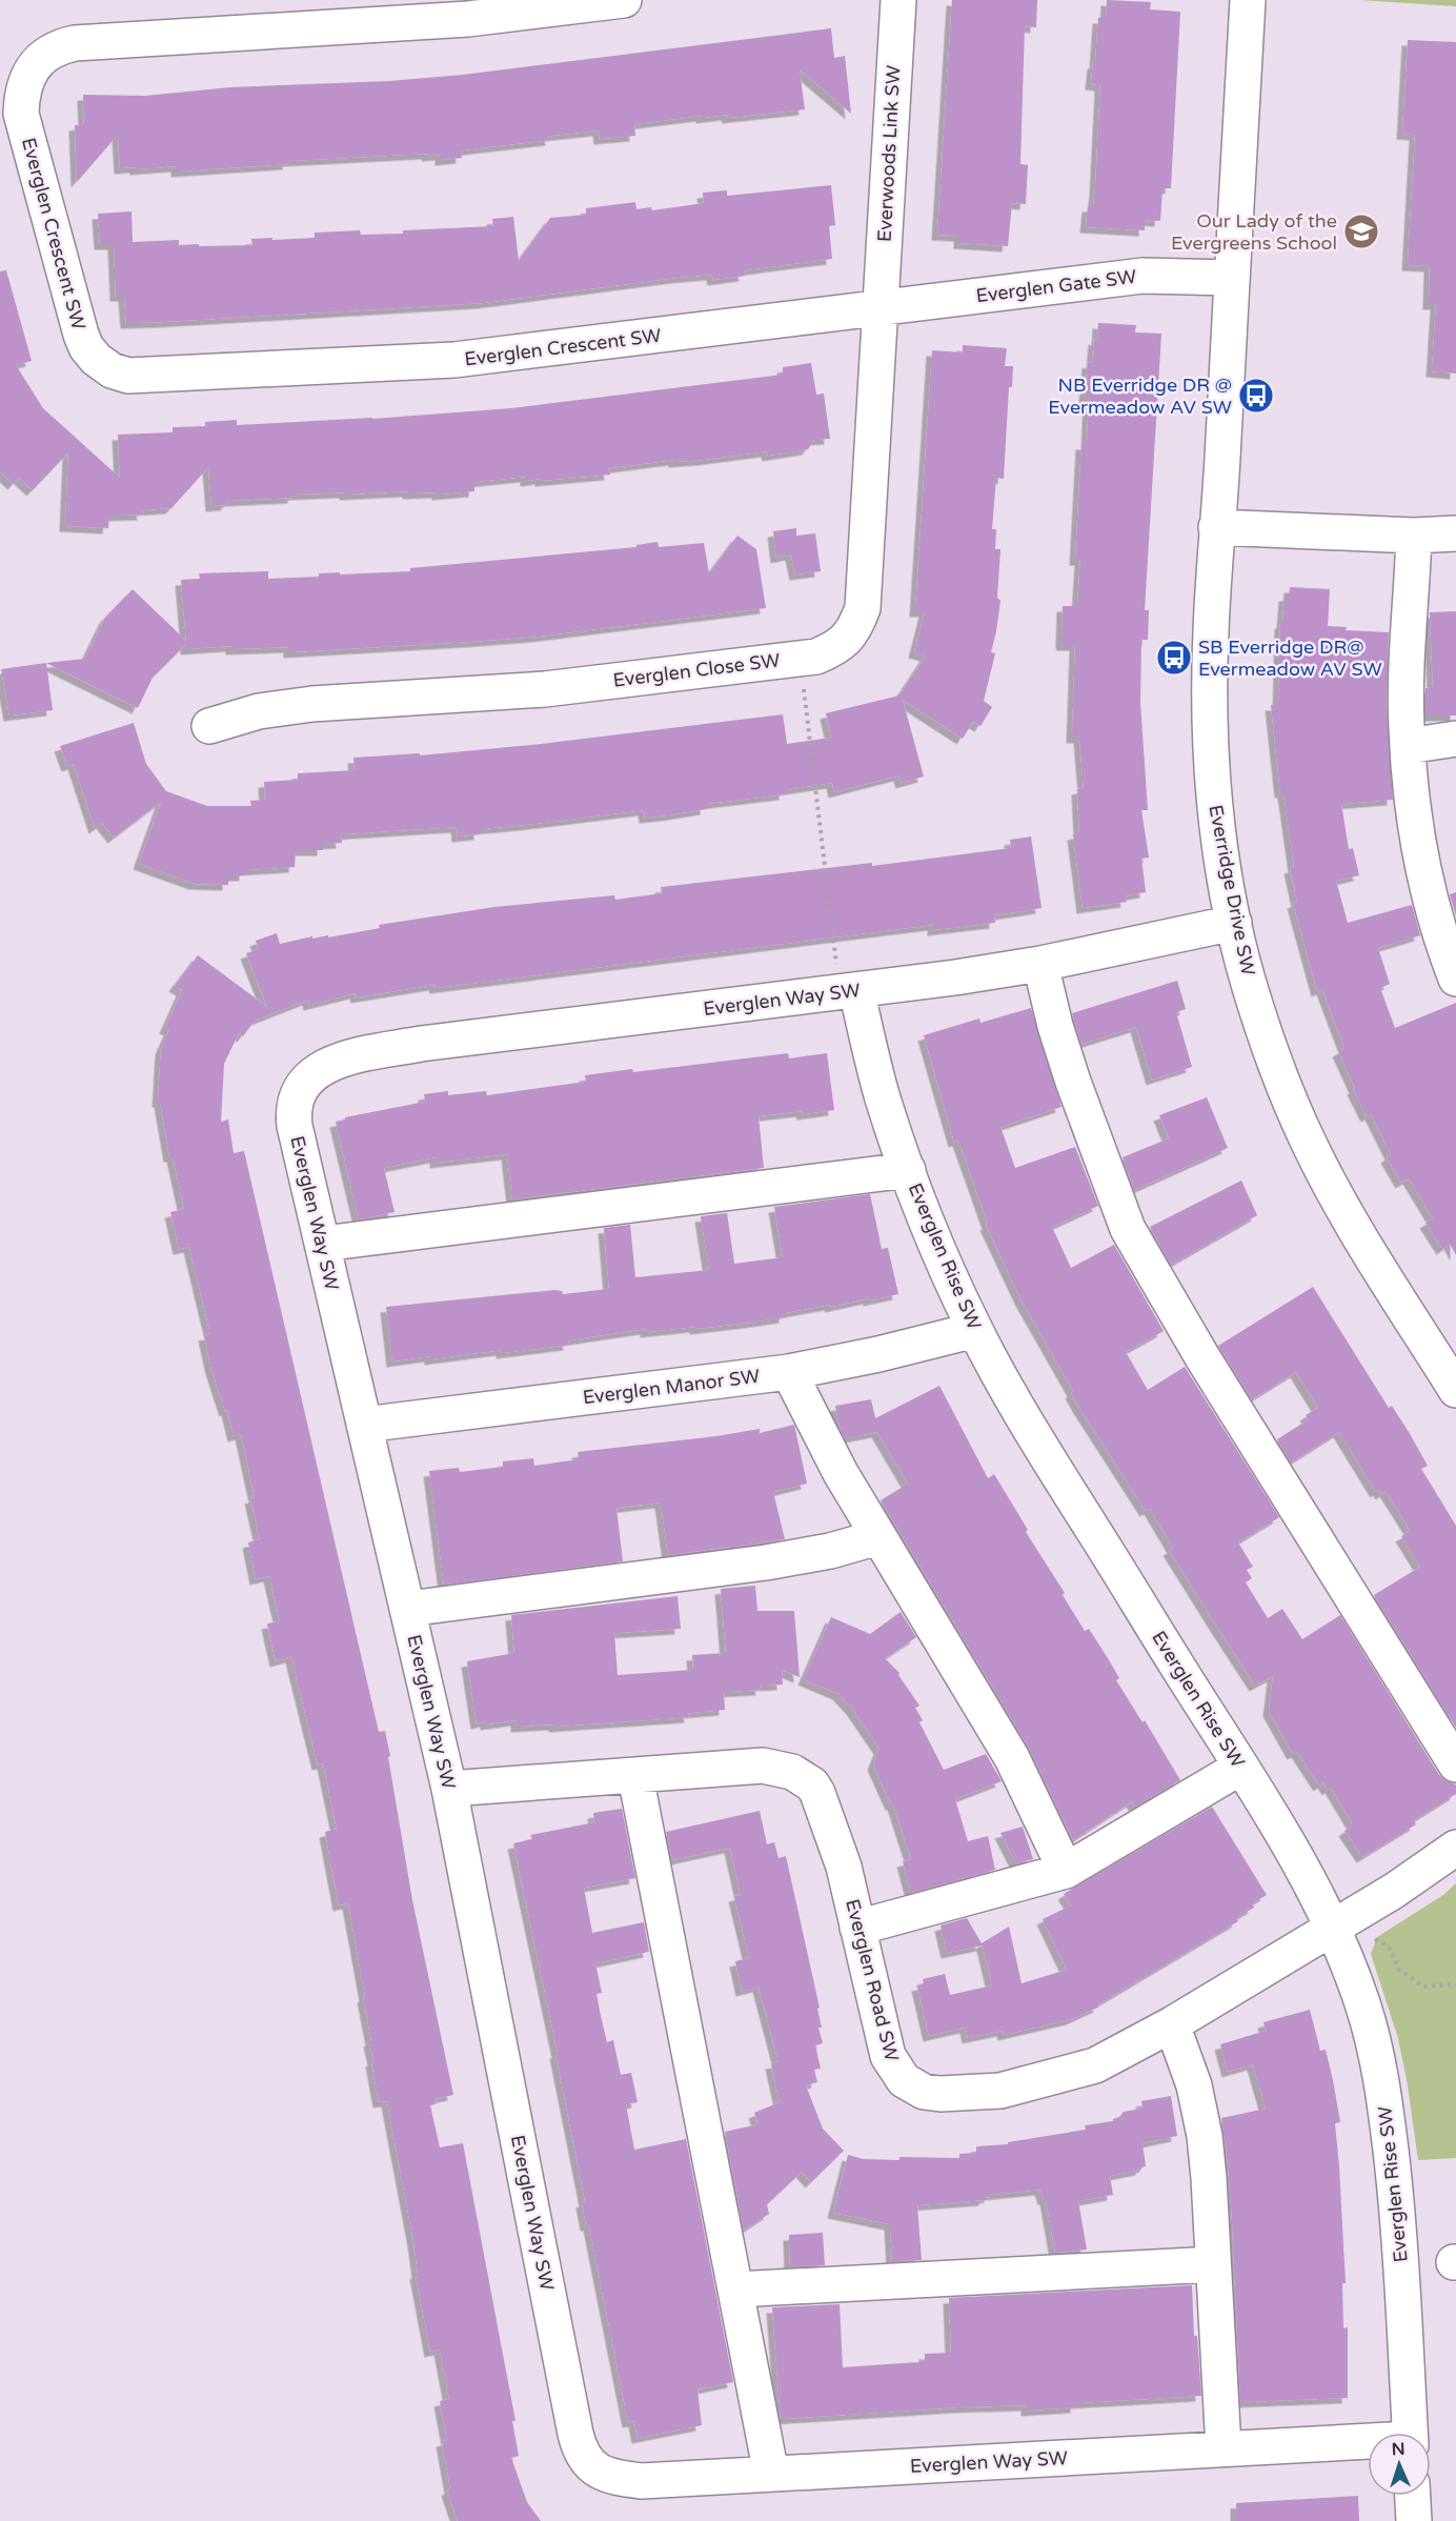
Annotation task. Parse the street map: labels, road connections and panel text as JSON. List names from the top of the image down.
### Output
{
  "streets": {
    "street": [
      "Everwoods Link SW",
      "Everglen Crescent SW",
      "Everglen Gate SW",
      "Everglen Close SW",
      "Everridge Drive SW",
      "Everglen Way SW",
      "Everglen Rise SW",
      "Everglen Manor SW",
      "Everglen Road SW"
    ]
  },
  "crossings": [
    ["Everwoods Link SW", "Everglen Crescent SW"],
    ["Everwoods Link SW", "Everglen Gate SW"],
    ["Everwoods Link SW", "Everglen Close SW"],
    ["Everglen Crescent SW", "Everglen Gate SW"],
    ["Everglen Crescent SW", "Everglen Close SW"],
    ["Everglen Gate SW", "Everglen Close SW"],
    ["Everglen Gate SW", "Everridge Drive SW"],
    ["Everridge Drive SW", "Everglen Way SW"],
    ["Everglen Way SW", "Everglen Rise SW"],
    ["Everglen Way SW", "Everglen Manor SW"],
    ["Everglen Way SW", "Everglen Road SW"],
    ["Everglen Rise SW", "Everglen Manor SW"],
    ["Everglen Rise SW", "Everglen Road SW"]
  ],
  "places": {
    "school or university": ["Our Lady of the Evergreens School"],
    "bus stop": ["NB Everridge DR @ Evermeadow AV SW", "SB Everridge DR@ Evermeadow AV SW"]
  },
  "north": "top"
}
